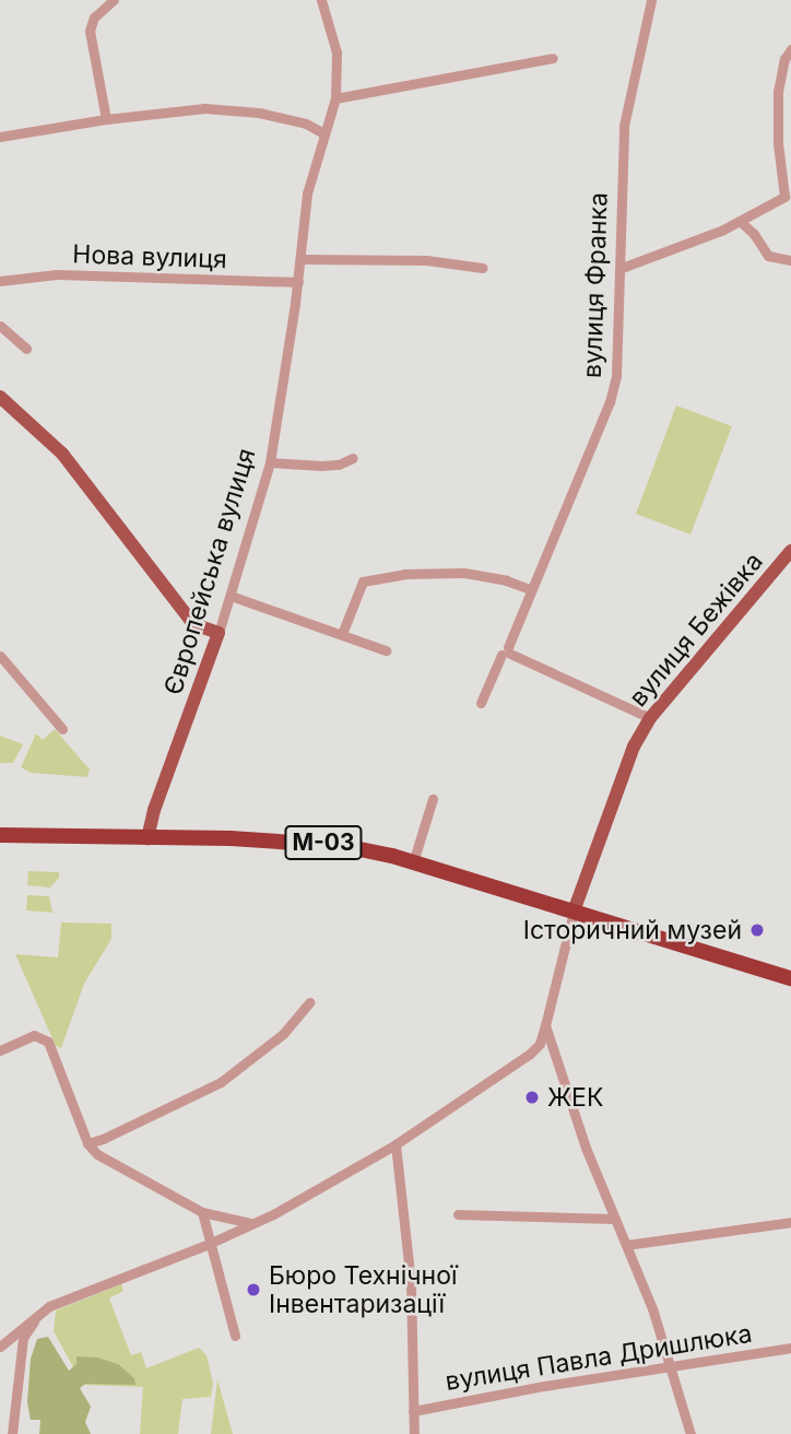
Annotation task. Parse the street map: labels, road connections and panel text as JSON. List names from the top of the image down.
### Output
{
  "streets": {
    "highway": ["М-03"],
    "main road": ["Європейська вулиця", "вулиця Бежівка"],
    "street": ["Нова вулиця", "вулиця Франка", "вулиця Павла Дришлюка"]
  },
  "crossings": [
    ["Нова вулиця", "Європейська вулиця"],
    ["Європейська вулиця", "М-03"],
    ["вулиця Бежівка", "М-03"]
  ],
  "places": ["Історичний музей", "ЖЕК", "Бюро Технічної Інвентаризації"]
}
